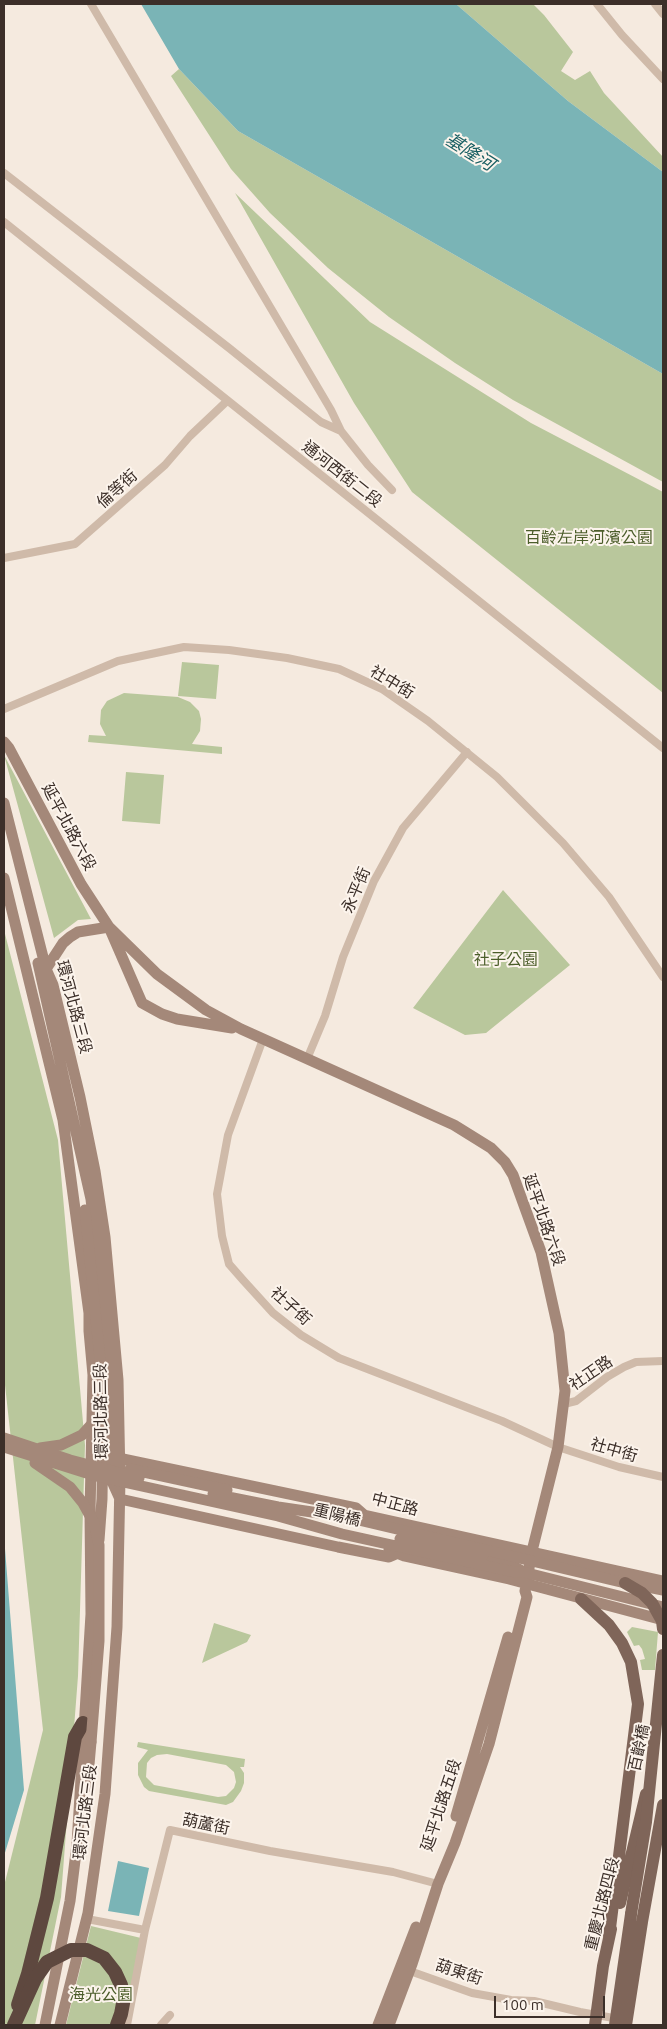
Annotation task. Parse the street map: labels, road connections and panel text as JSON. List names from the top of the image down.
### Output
{
  "streets": {
    "main road": [
      "延平北路六段",
      "環河北路三段",
      "中正路",
      "重陽橋",
      "百齡橋",
      "延平北路五段",
      "重慶北路四段"
    ],
    "street": [
      "通河西街二段",
      "倫等街",
      "社中街",
      "永平街",
      "社子街",
      "社正路",
      "葫蘆街",
      "葫東街"
    ]
  },
  "crossings": [
    ["通河西街二段", "倫等街"],
    ["社中街", "延平北路六段"],
    ["社中街", "永平街"],
    ["社中街", "社子街"],
    ["延平北路六段", "永平街"],
    ["延平北路六段", "社子街"],
    ["延平北路六段", "社正路"],
    ["延平北路六段", "中正路"],
    ["延平北路六段", "延平北路五段"],
    ["環河北路三段", "中正路"],
    ["中正路", "延平北路五段"],
    ["百齡橋", "重慶北路四段"],
    ["延平北路五段", "葫蘆街"],
    ["延平北路五段", "葫東街"],
    ["重慶北路四段", "葫東街"]
  ],
  "water": ["基隆河"],
  "parks": ["百齡左岸河濱公園", "社子公園", "海光公園"],
  "scale_bar": "100 m"
}
